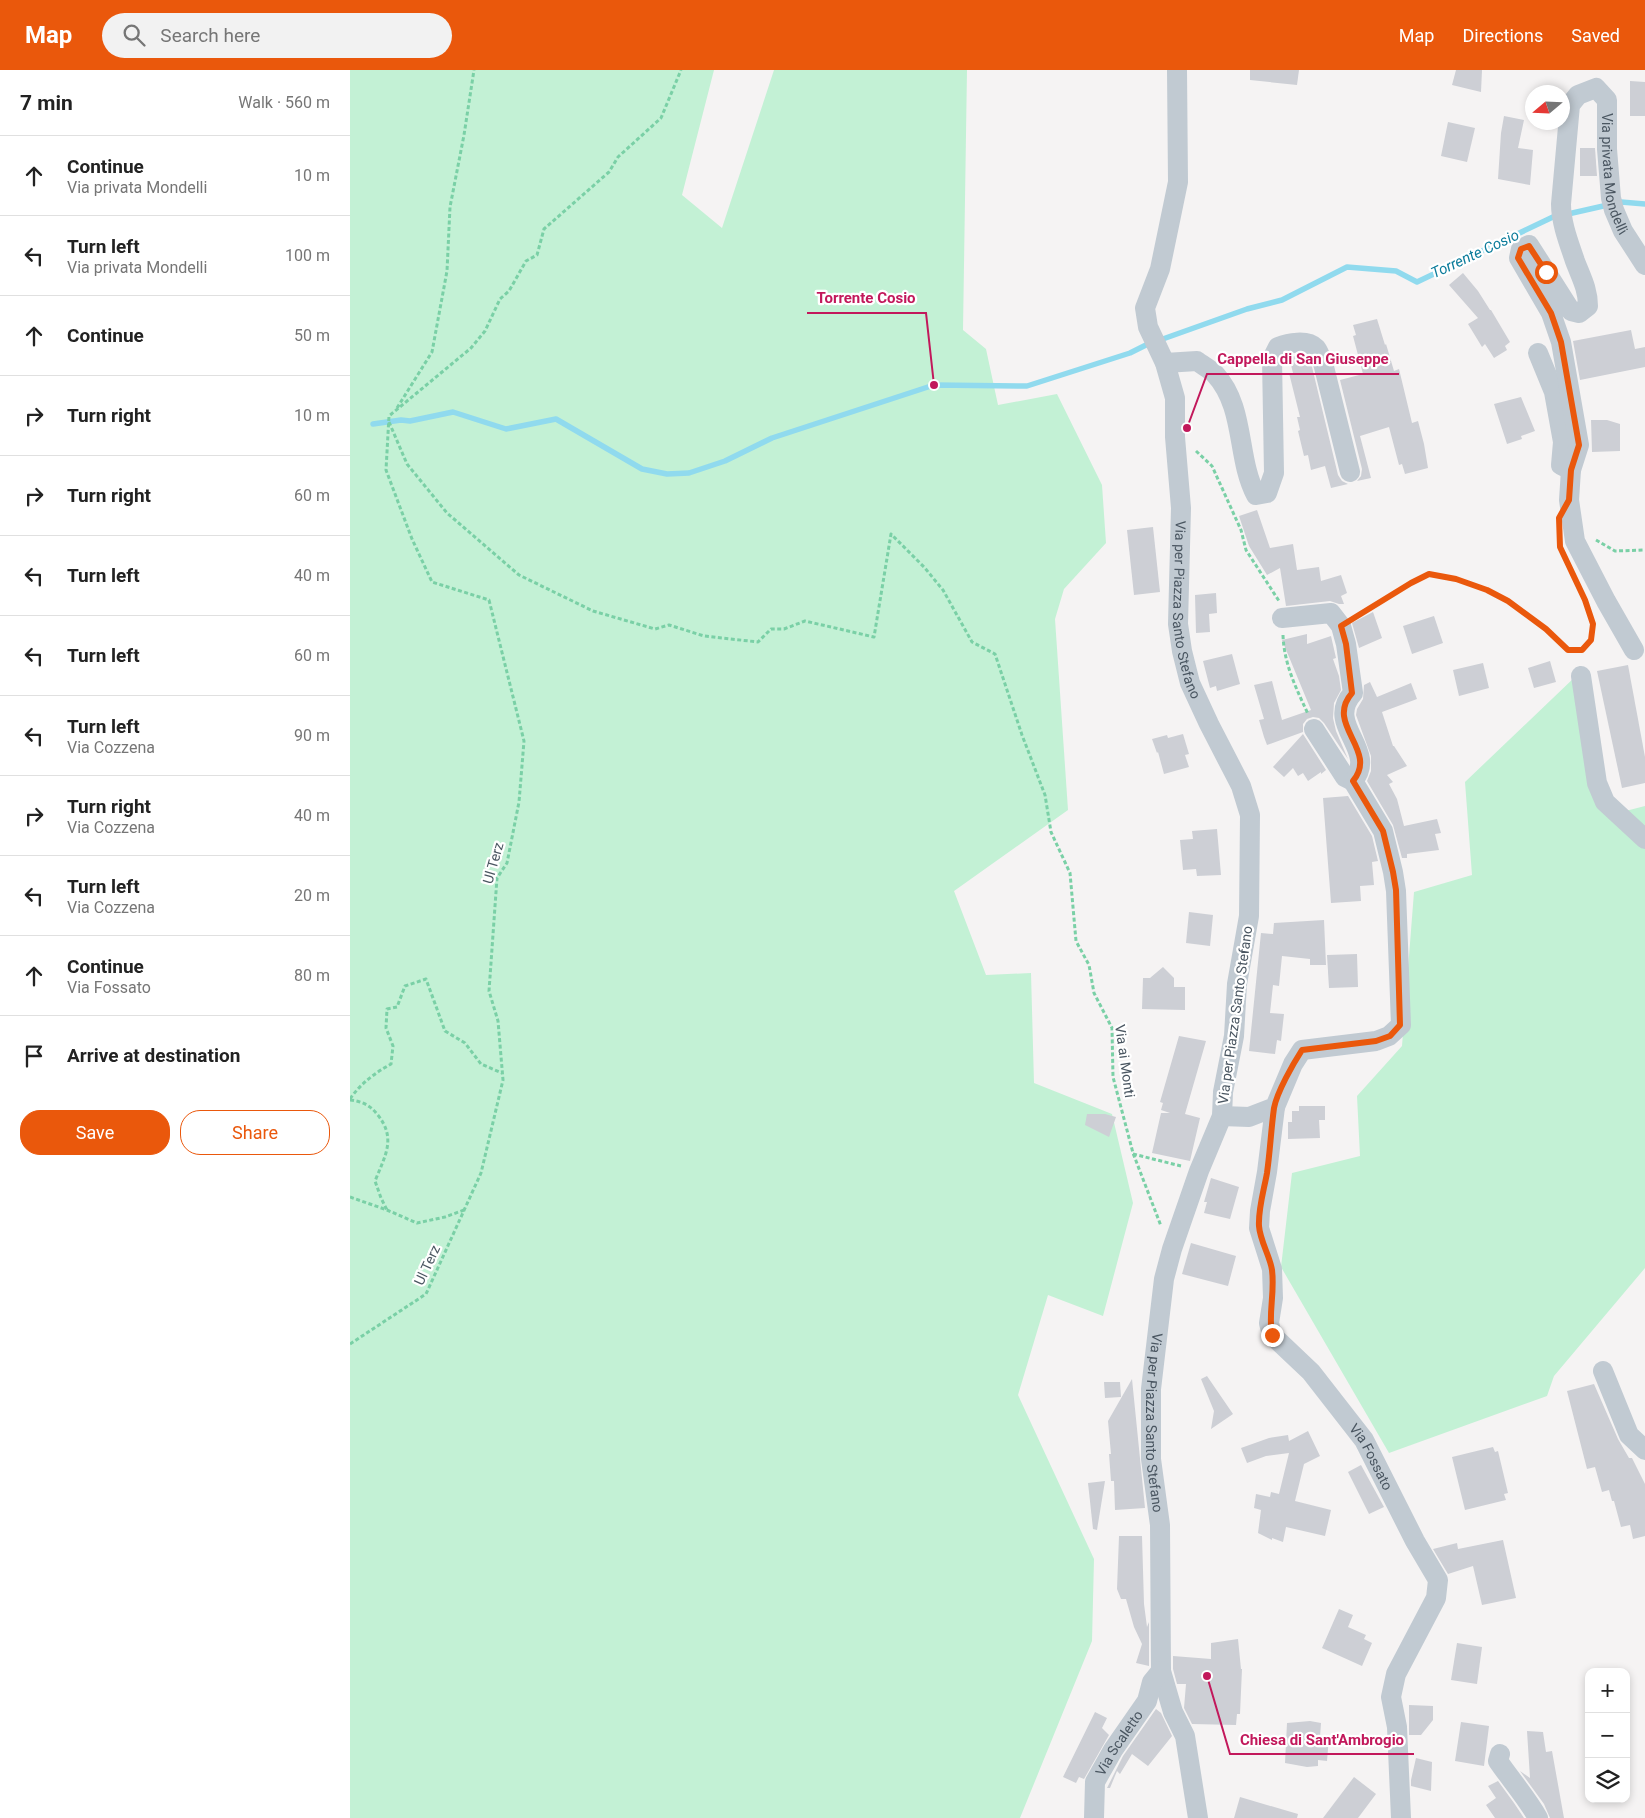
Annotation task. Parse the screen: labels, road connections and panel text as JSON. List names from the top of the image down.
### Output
{
  "streets": {
    "street": [
      "Via privata Mondelli",
      "Via per Piazza Santo Stefano",
      "Via Fossato",
      "Via Scaletto"
    ],
    "path": ["Ul Terz", "Via ai Monti"]
  },
  "crossings": [
    ["Via per Piazza Santo Stefano", "Via Scaletto"],
    ["Ul Terz", "Via ai Monti"]
  ],
  "water": ["Torrente Cosio"],
  "places": ["Torrente Cosio", "Cappella di San Giuseppe", "Chiesa di Sant'Ambrogio"],
  "north": "left",
  "page": {
    "header": "Map",
    "search": "Search here",
    "nav": ["Map", "Directions", "Saved"],
    "heading": ["7 min", "Walk · 560 m"],
    "list": [
      ["Continue", "Via privata Mondelli", "10 m"],
      ["Turn left", "Via privata Mondelli", "100 m"],
      ["Continue", "50 m"],
      ["Turn right", "10 m"],
      ["Turn right", "60 m"],
      ["Turn left", "40 m"],
      ["Turn left", "60 m"],
      ["Turn left", "Via Cozzena", "90 m"],
      ["Turn right", "Via Cozzena", "40 m"],
      ["Turn left", "Via Cozzena", "20 m"],
      ["Continue", "Via Fossato", "80 m"],
      "Arrive at destination"
    ],
    "buttons": ["Save", "Share"],
    "map_buttons": ["+", "−"]
  }
}
